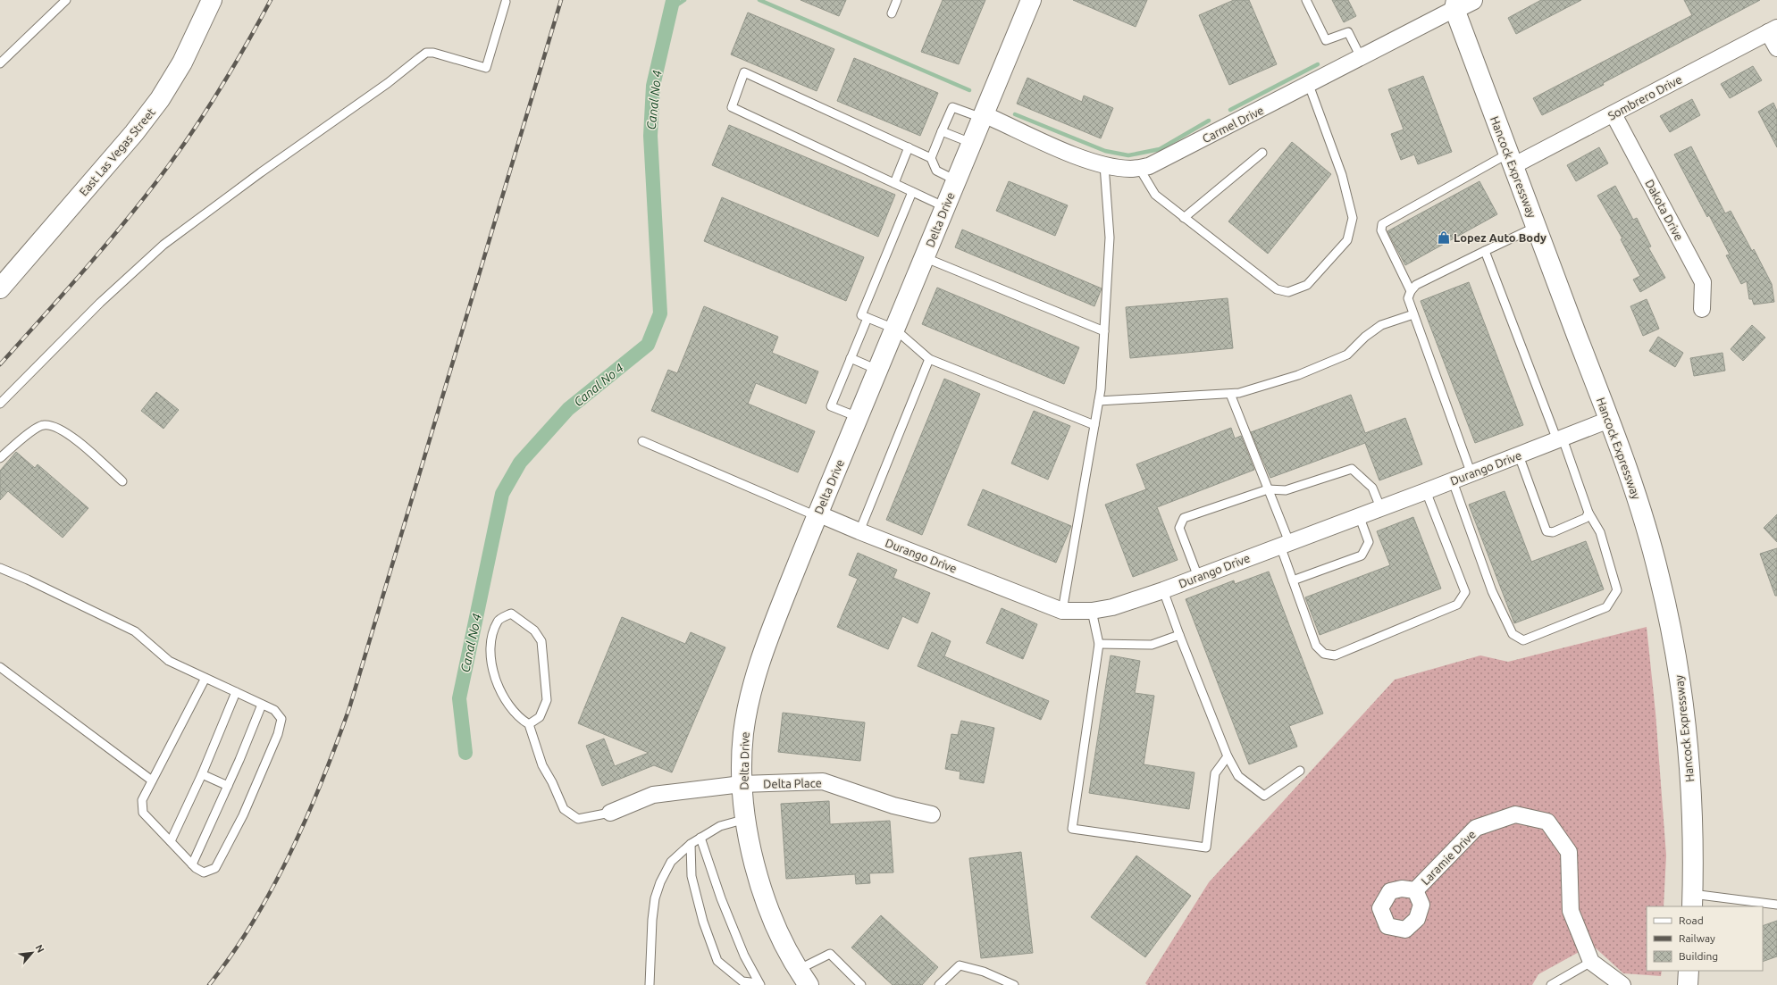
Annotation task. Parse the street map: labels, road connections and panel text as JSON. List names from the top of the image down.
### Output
{
  "streets": {
    "main road": [
      "Carmel Drive",
      "East Las Vegas Street",
      "Hancock Expressway",
      "Delta Drive"
    ],
    "street": [
      "Sombrero Drive",
      "Dakota Drive",
      "Durango Drive",
      "Delta Place",
      "Laramie Drive"
    ]
  },
  "crossings": [
    ["Sombrero Drive", "Hancock Expressway"],
    ["Sombrero Drive", "Dakota Drive"],
    ["Carmel Drive", "Hancock Expressway"],
    ["Carmel Drive", "Delta Drive"],
    ["Hancock Expressway", "Durango Drive"],
    ["Delta Drive", "Durango Drive"],
    ["Delta Drive", "Delta Place"]
  ],
  "water": ["Canal No 4"],
  "places": {
    "shop": ["Lopez Auto Body"]
  },
  "legend": ["Road", "Railway", "Building"],
  "north": "top right"
}
